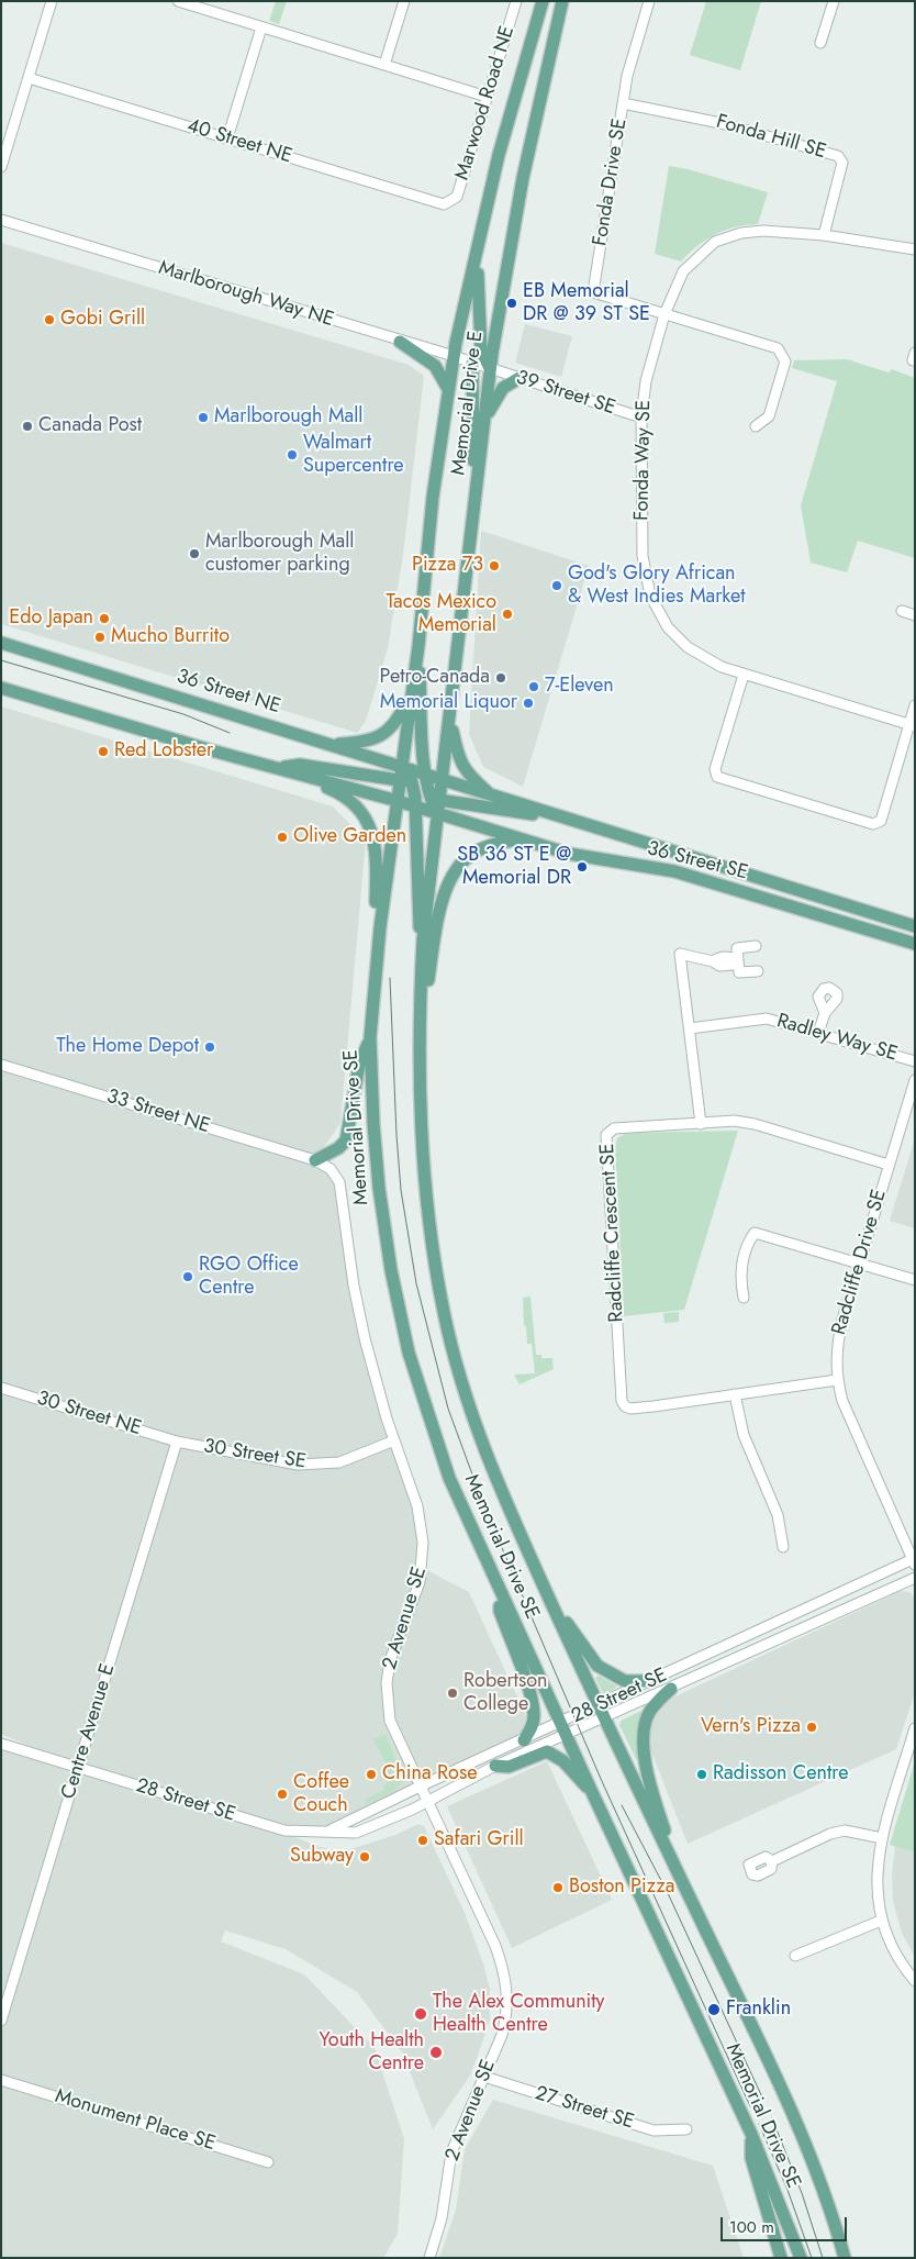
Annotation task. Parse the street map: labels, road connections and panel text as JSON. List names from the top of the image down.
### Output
{
  "streets": {
    "main road": [
      "Memorial Drive E",
      "36 Street NE",
      "36 Street SE",
      "Memorial Drive SE"
    ],
    "street": [
      "Marwood Road NE",
      "Fonda Hill SE",
      "40 Street NE",
      "Fonda Drive SE",
      "Marlborough Way NE",
      "39 Street SE",
      "Fonda Way SE",
      "Radley Way SE",
      "33 Street NE",
      "Radcliffe Crescent SE",
      "Radcliffe Drive SE",
      "30 Street NE",
      "30 Street SE",
      "2 Avenue SE",
      "28 Street SE",
      "Centre Avenue E",
      "27 Street SE",
      "Monument Place SE"
    ]
  },
  "crossings": [
    ["Marwood Road NE", "40 Street NE"],
    ["Fonda Hill SE", "Fonda Drive SE"],
    ["Fonda Hill SE", "Fonda Way SE"],
    ["Fonda Drive SE", "Fonda Way SE"],
    ["Marlborough Way NE", "39 Street SE"],
    ["Marlborough Way NE", "Memorial Drive E"],
    ["39 Street SE", "Memorial Drive E"],
    ["39 Street SE", "Fonda Way SE"],
    ["Memorial Drive E", "36 Street NE"],
    ["Memorial Drive E", "36 Street SE"],
    ["Memorial Drive E", "Memorial Drive SE"],
    ["36 Street NE", "36 Street SE"],
    ["36 Street SE", "Memorial Drive SE"],
    ["33 Street NE", "2 Avenue SE"],
    ["Memorial Drive SE", "28 Street SE"],
    ["Radcliffe Crescent SE", "Radcliffe Drive SE"],
    ["Radcliffe Drive SE", "28 Street SE"],
    ["30 Street NE", "30 Street SE"],
    ["30 Street NE", "Centre Avenue E"],
    ["30 Street SE", "2 Avenue SE"],
    ["30 Street SE", "Centre Avenue E"],
    ["2 Avenue SE", "28 Street SE"],
    ["2 Avenue SE", "27 Street SE"],
    ["28 Street SE", "Centre Avenue E"]
  ],
  "places": [
    "EB Memorial DR @ 39 ST SE",
    "Gobi Grill",
    "Marlborough Mall",
    "Canada Post",
    "Walmart Supercentre",
    "Marlborough Mall customer parking",
    "Pizza 73",
    "God's Glory African & West Indies Market",
    "Tacos Mexico Memorial",
    "Edo Japan",
    "Mucho Burrito",
    "Petro-Canada",
    "7-Eleven",
    "Memorial Liquor",
    "Red Lobster",
    "Olive Garden",
    "SB 36 ST E @ Memorial DR",
    "The Home Depot",
    "RGO Office Centre",
    "Robertson College",
    "Vern's Pizza",
    "China Rose",
    "Radisson Centre",
    "Coffee Couch",
    "Safari Grill",
    "Subway",
    "Boston Pizza",
    "Franklin",
    "The Alex Community Health Centre",
    "Youth Health Centre"
  ],
  "scale_bar": "100 m"
}
